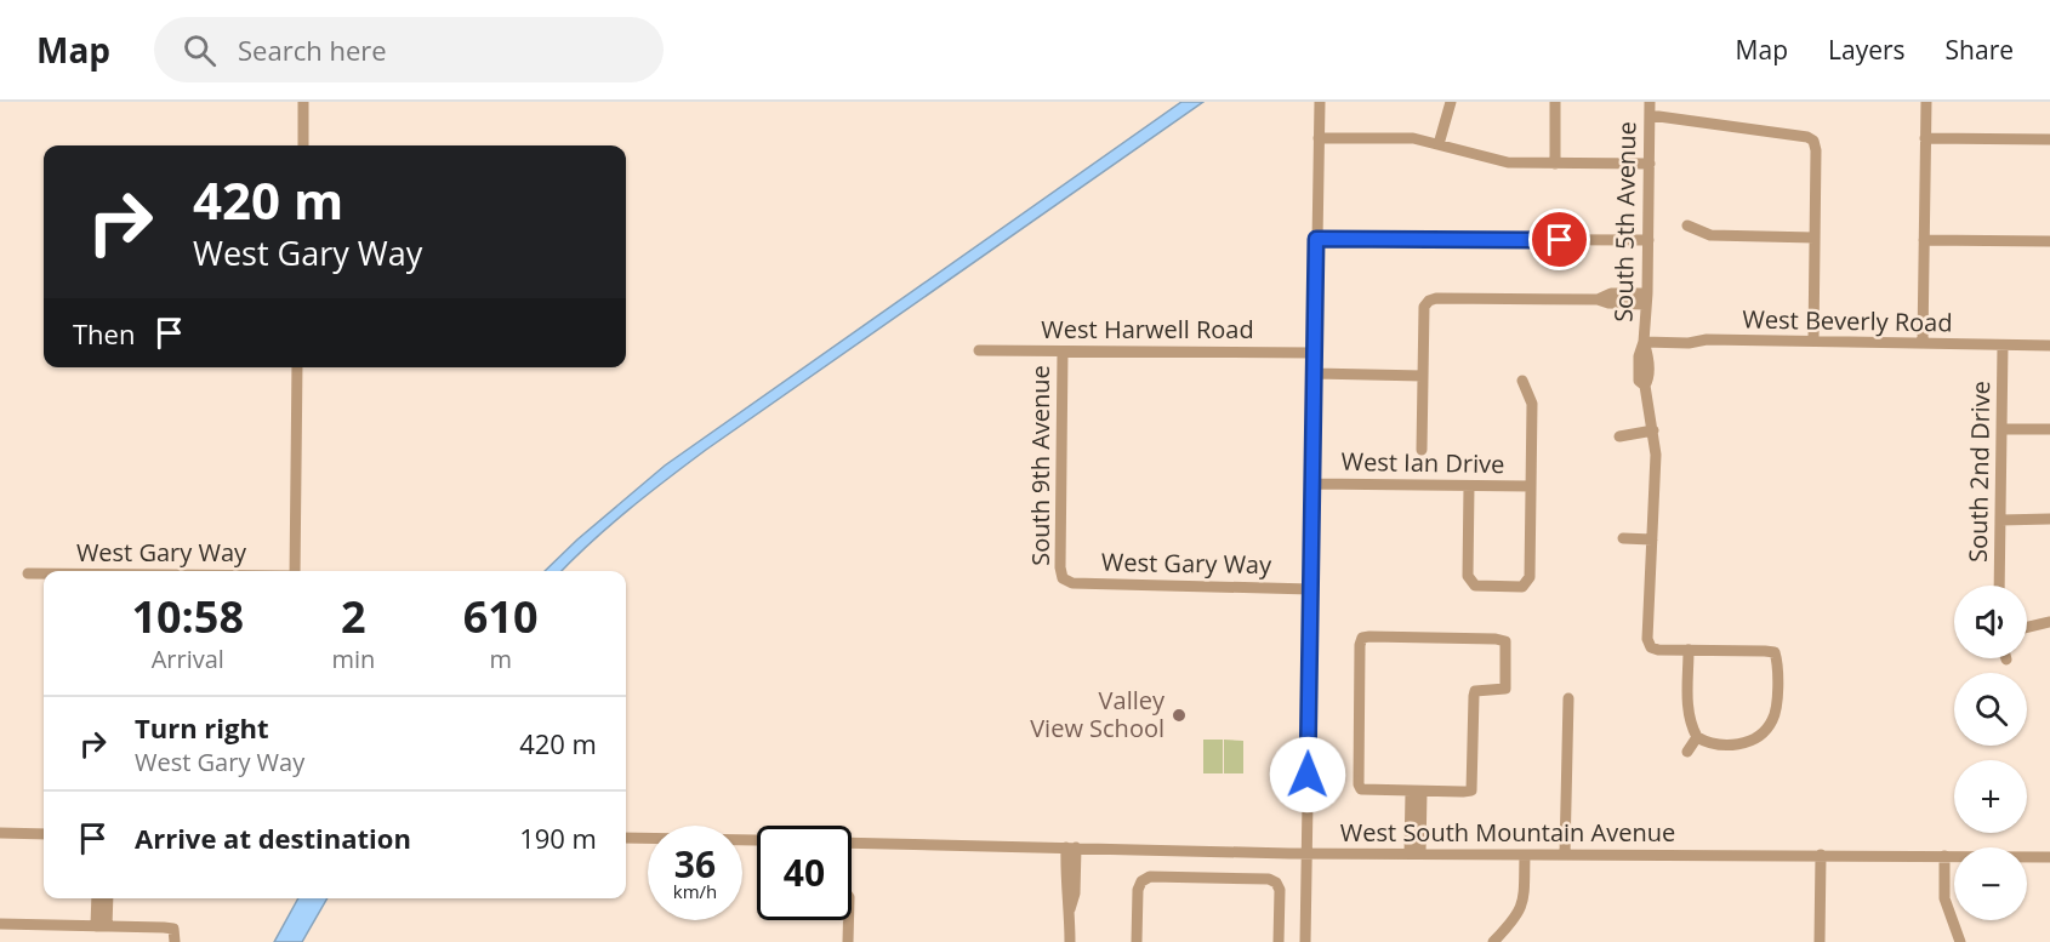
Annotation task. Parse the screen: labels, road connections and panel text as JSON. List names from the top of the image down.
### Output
{
  "streets": {
    "street": [
      "South 5th Avenue",
      "West Beverly Road",
      "West Harwell Road",
      "West Ian Drive",
      "South 9th Avenue",
      "South 2nd Drive",
      "West Gary Way",
      "West South Mountain Avenue"
    ]
  },
  "crossings": [
    ["South 5th Avenue", "West Beverly Road"],
    ["West Beverly Road", "South 2nd Drive"],
    ["West Harwell Road", "South 9th Avenue"],
    ["South 9th Avenue", "West Gary Way"]
  ],
  "places": ["Valley View School"],
  "page": {
    "header": "Map",
    "search": "Search here",
    "nav": ["Map", "Layers", "Share"],
    "turn": ["420 m", "West Gary Way"],
    "then": "Then",
    "eta": [
      "10:58",
      "Arrival",
      "2",
      "min",
      "610",
      "m"
    ],
    "map_buttons": ["+", "−"],
    "list": [
      {
        "name": "Turn right",
        "note": "West Gary Way",
        "value": "420 m"
      },
      {
        "name": "Arrive at destination",
        "value": "190 m"
      }
    ],
    "speed": "36 km/h",
    "limit": "40"
  }
}
